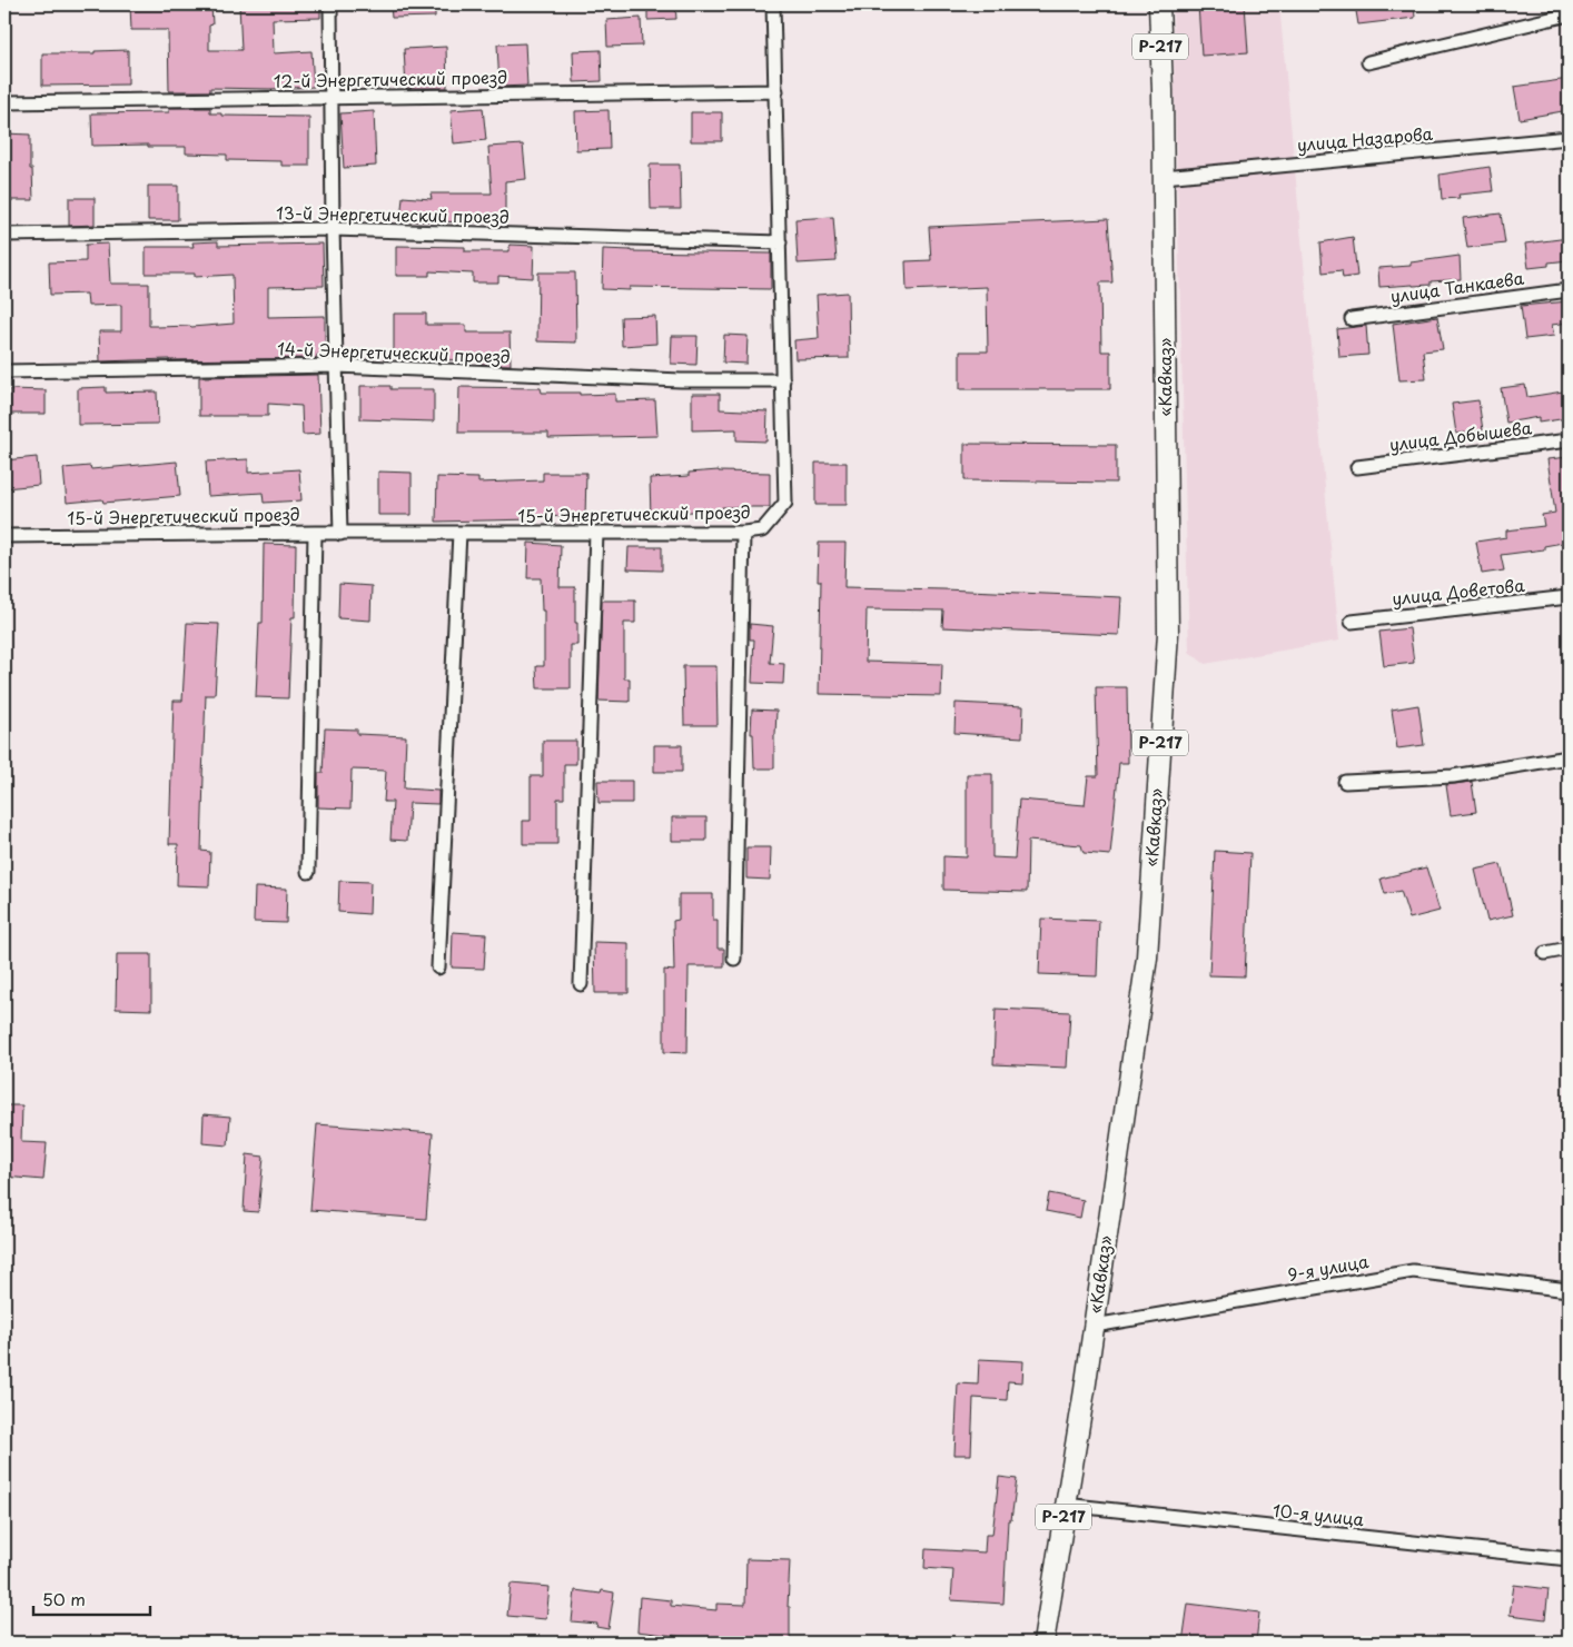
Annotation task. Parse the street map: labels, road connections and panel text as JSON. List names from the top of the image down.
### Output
{
  "streets": {
    "highway": ["Р-217", "«Кавказ»"],
    "street": [
      "12-й Энергетический проезд",
      "улица Назарова",
      "13-й Энергетический проезд",
      "улица Танкаева",
      "14-й Энергетический проезд",
      "улица Добышева",
      "15-й Энергетический проезд",
      "улица Доветова",
      "9-я улица",
      "10-я улица"
    ]
  },
  "crossings": [
    ["12-й Энергетический проезд", "15-й Энергетический проезд"],
    ["улица Назарова", "«Кавказ»"],
    ["13-й Энергетический проезд", "15-й Энергетический проезд"],
    ["14-й Энергетический проезд", "15-й Энергетический проезд"],
    ["«Кавказ»", "9-я улица"],
    ["«Кавказ»", "10-я улица"]
  ],
  "scale_bar": "50 m"
}
